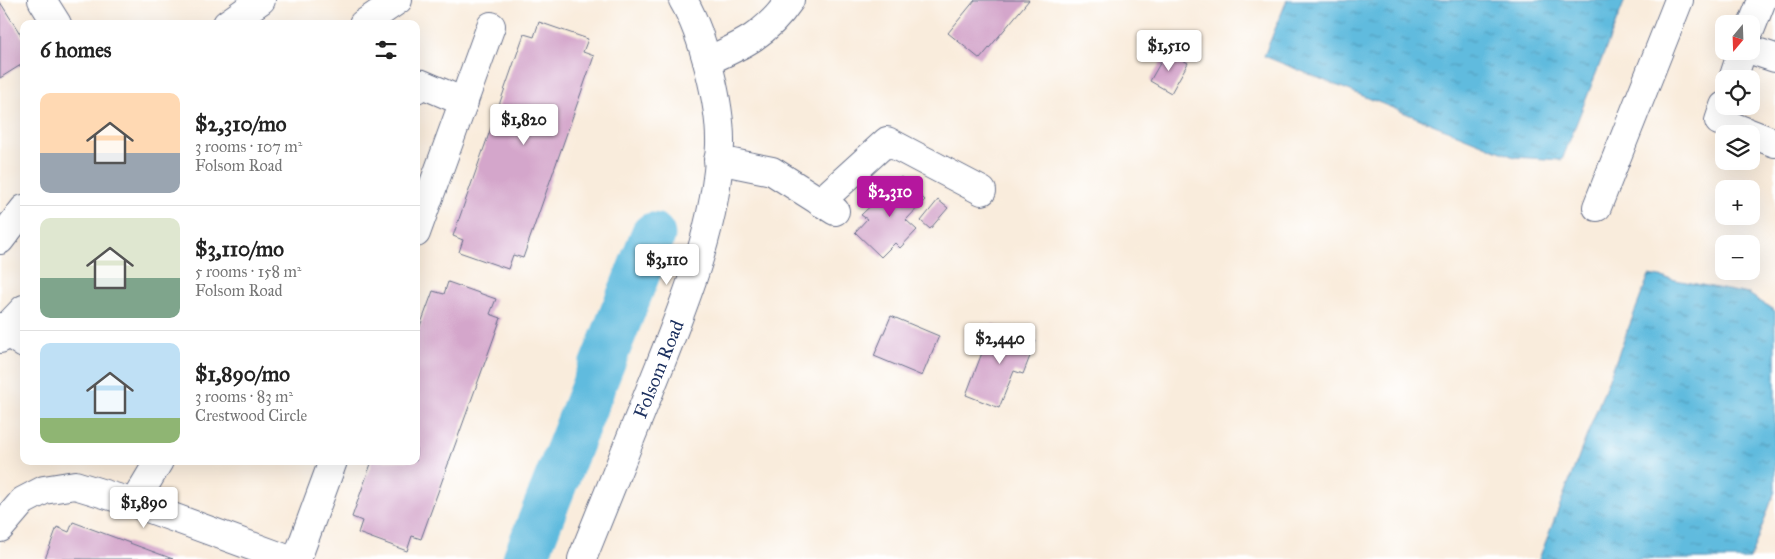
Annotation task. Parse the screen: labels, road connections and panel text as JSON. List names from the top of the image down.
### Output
{
  "streets": {
    "street": ["Folsom Road"]
  },
  "north": "bottom",
  "page": {
    "map_buttons": ["+", "−"],
    "heading": "6 homes",
    "price": [
      "$1,510",
      "$1,820",
      "$2,310",
      "$3,110",
      "$2,440",
      "$1,890"
    ],
    "list": [
      {
        "name": "$2,310/mo",
        "note": "3 rooms · 107 m² · Folsom Road"
      },
      {
        "name": "$3,110/mo",
        "note": "5 rooms · 158 m² · Folsom Road"
      },
      {
        "name": "$1,890/mo",
        "note": "3 rooms · 83 m² · Crestwood Circle"
      }
    ]
  }
}
